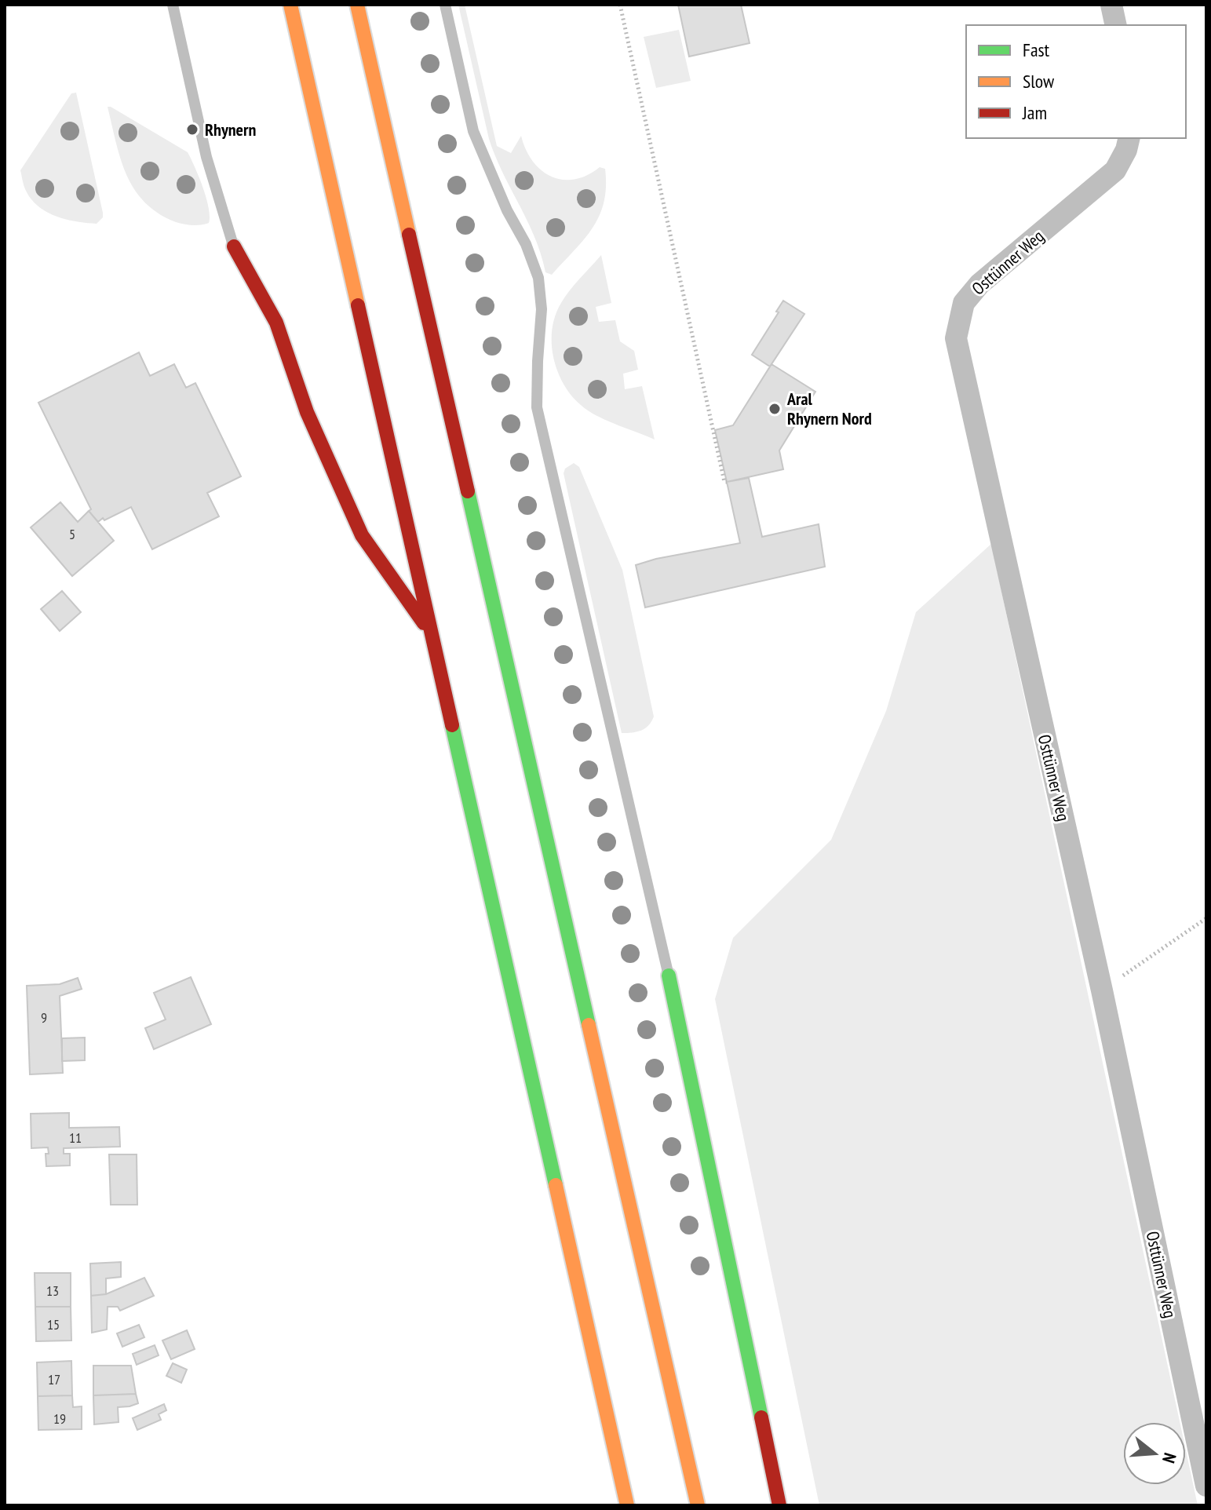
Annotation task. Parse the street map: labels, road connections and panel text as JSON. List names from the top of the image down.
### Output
{
  "streets": {
    "street": ["Osttünner Weg"]
  },
  "places": ["Rhynern", "Aral Rhynern Nord"],
  "house_numbers": [
    "5",
    "9",
    "11",
    "13",
    "15",
    "17",
    "19"
  ],
  "legend": ["Fast", "Slow", "Jam"],
  "north": "right"
}
